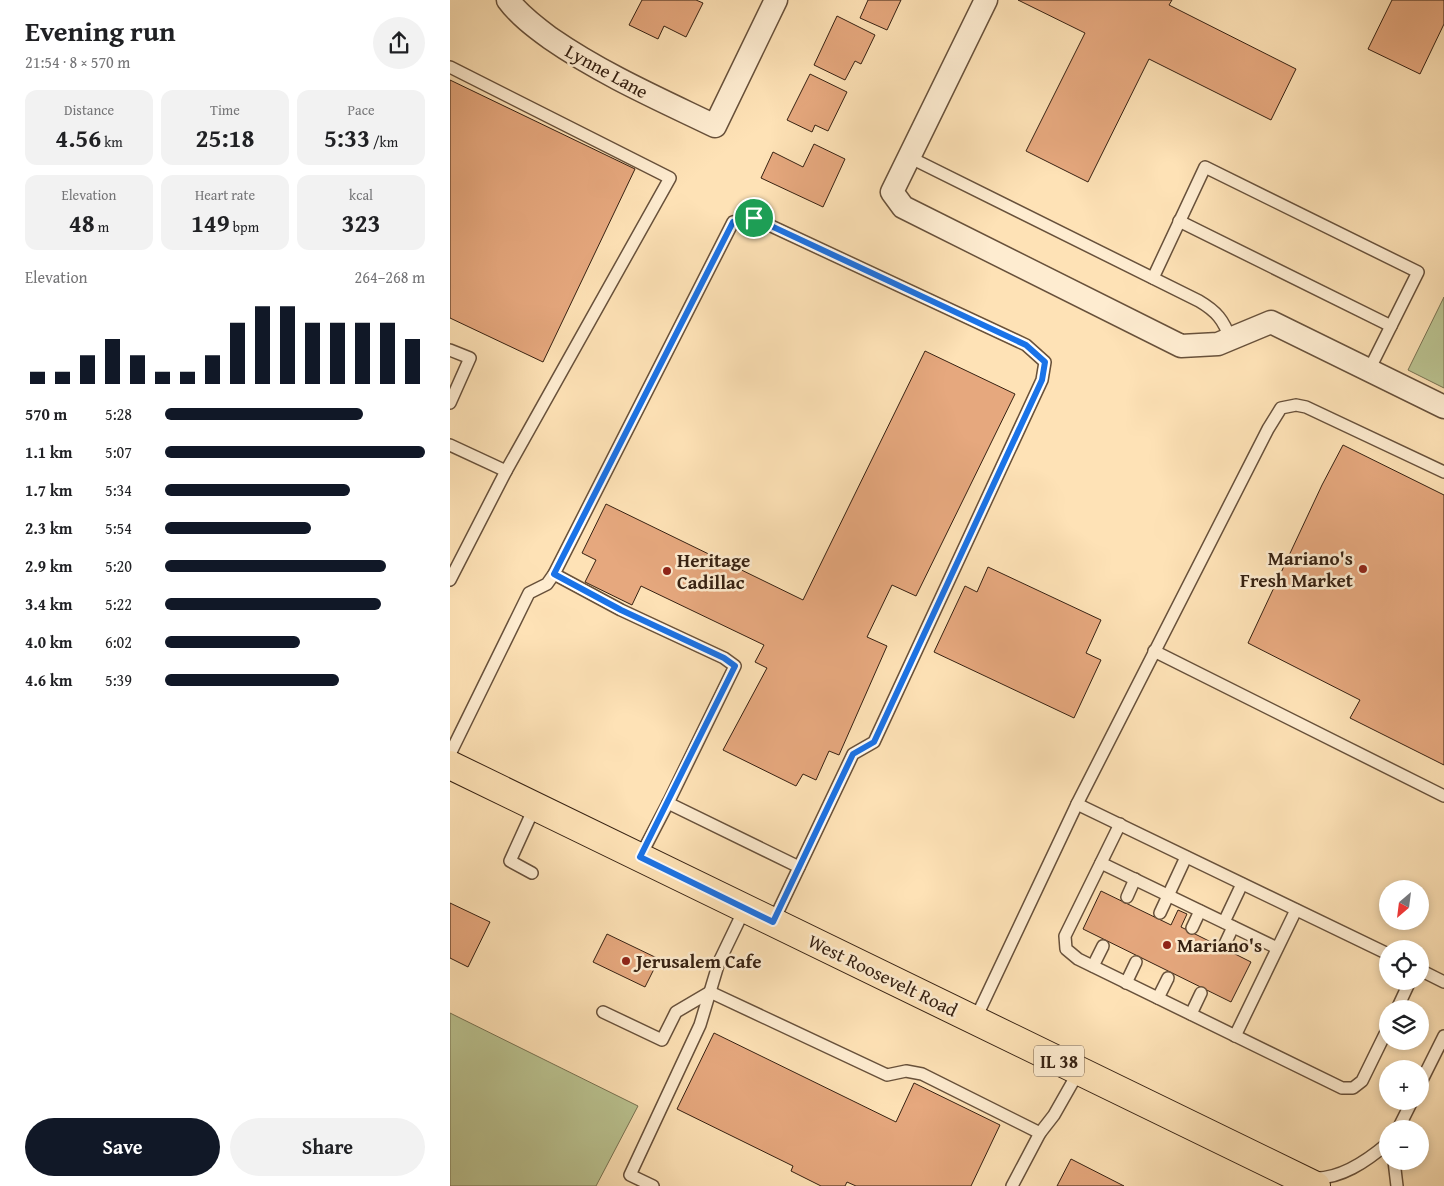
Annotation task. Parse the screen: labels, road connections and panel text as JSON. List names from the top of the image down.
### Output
{
  "streets": {
    "main road": ["West Roosevelt Road", "IL 38"],
    "street": ["Lynne Lane"]
  },
  "places": [
    "Mariano's Fresh Market",
    "Heritage Cadillac",
    "Mariano's",
    "Jerusalem Cafe"
  ],
  "north": "bottom left",
  "page": {
    "heading": ["Evening run", "21:54 · 8 × 570 m"],
    "stats": [
      ["Distance", "4.56 km"],
      ["Time", "25:18"],
      ["Pace", "5:33 /km"],
      ["Elevation", "48 m"],
      ["Heart rate", "149 bpm"],
      ["kcal", "323"]
    ],
    "chart": ["Elevation", "264–268 m"],
    "list": [
      {
        "name": "570 m",
        "note": "5:28"
      },
      {
        "name": "1.1 km",
        "note": "5:07"
      },
      {
        "name": "1.7 km",
        "note": "5:34"
      },
      {
        "name": "2.3 km",
        "note": "5:54"
      },
      {
        "name": "2.9 km",
        "note": "5:20"
      },
      {
        "name": "3.4 km",
        "note": "5:22"
      },
      {
        "name": "4.0 km",
        "note": "6:02"
      },
      {
        "name": "4.6 km",
        "note": "5:39"
      }
    ],
    "map_buttons": ["+", "−"],
    "buttons": ["Save", "Share"]
  }
}
